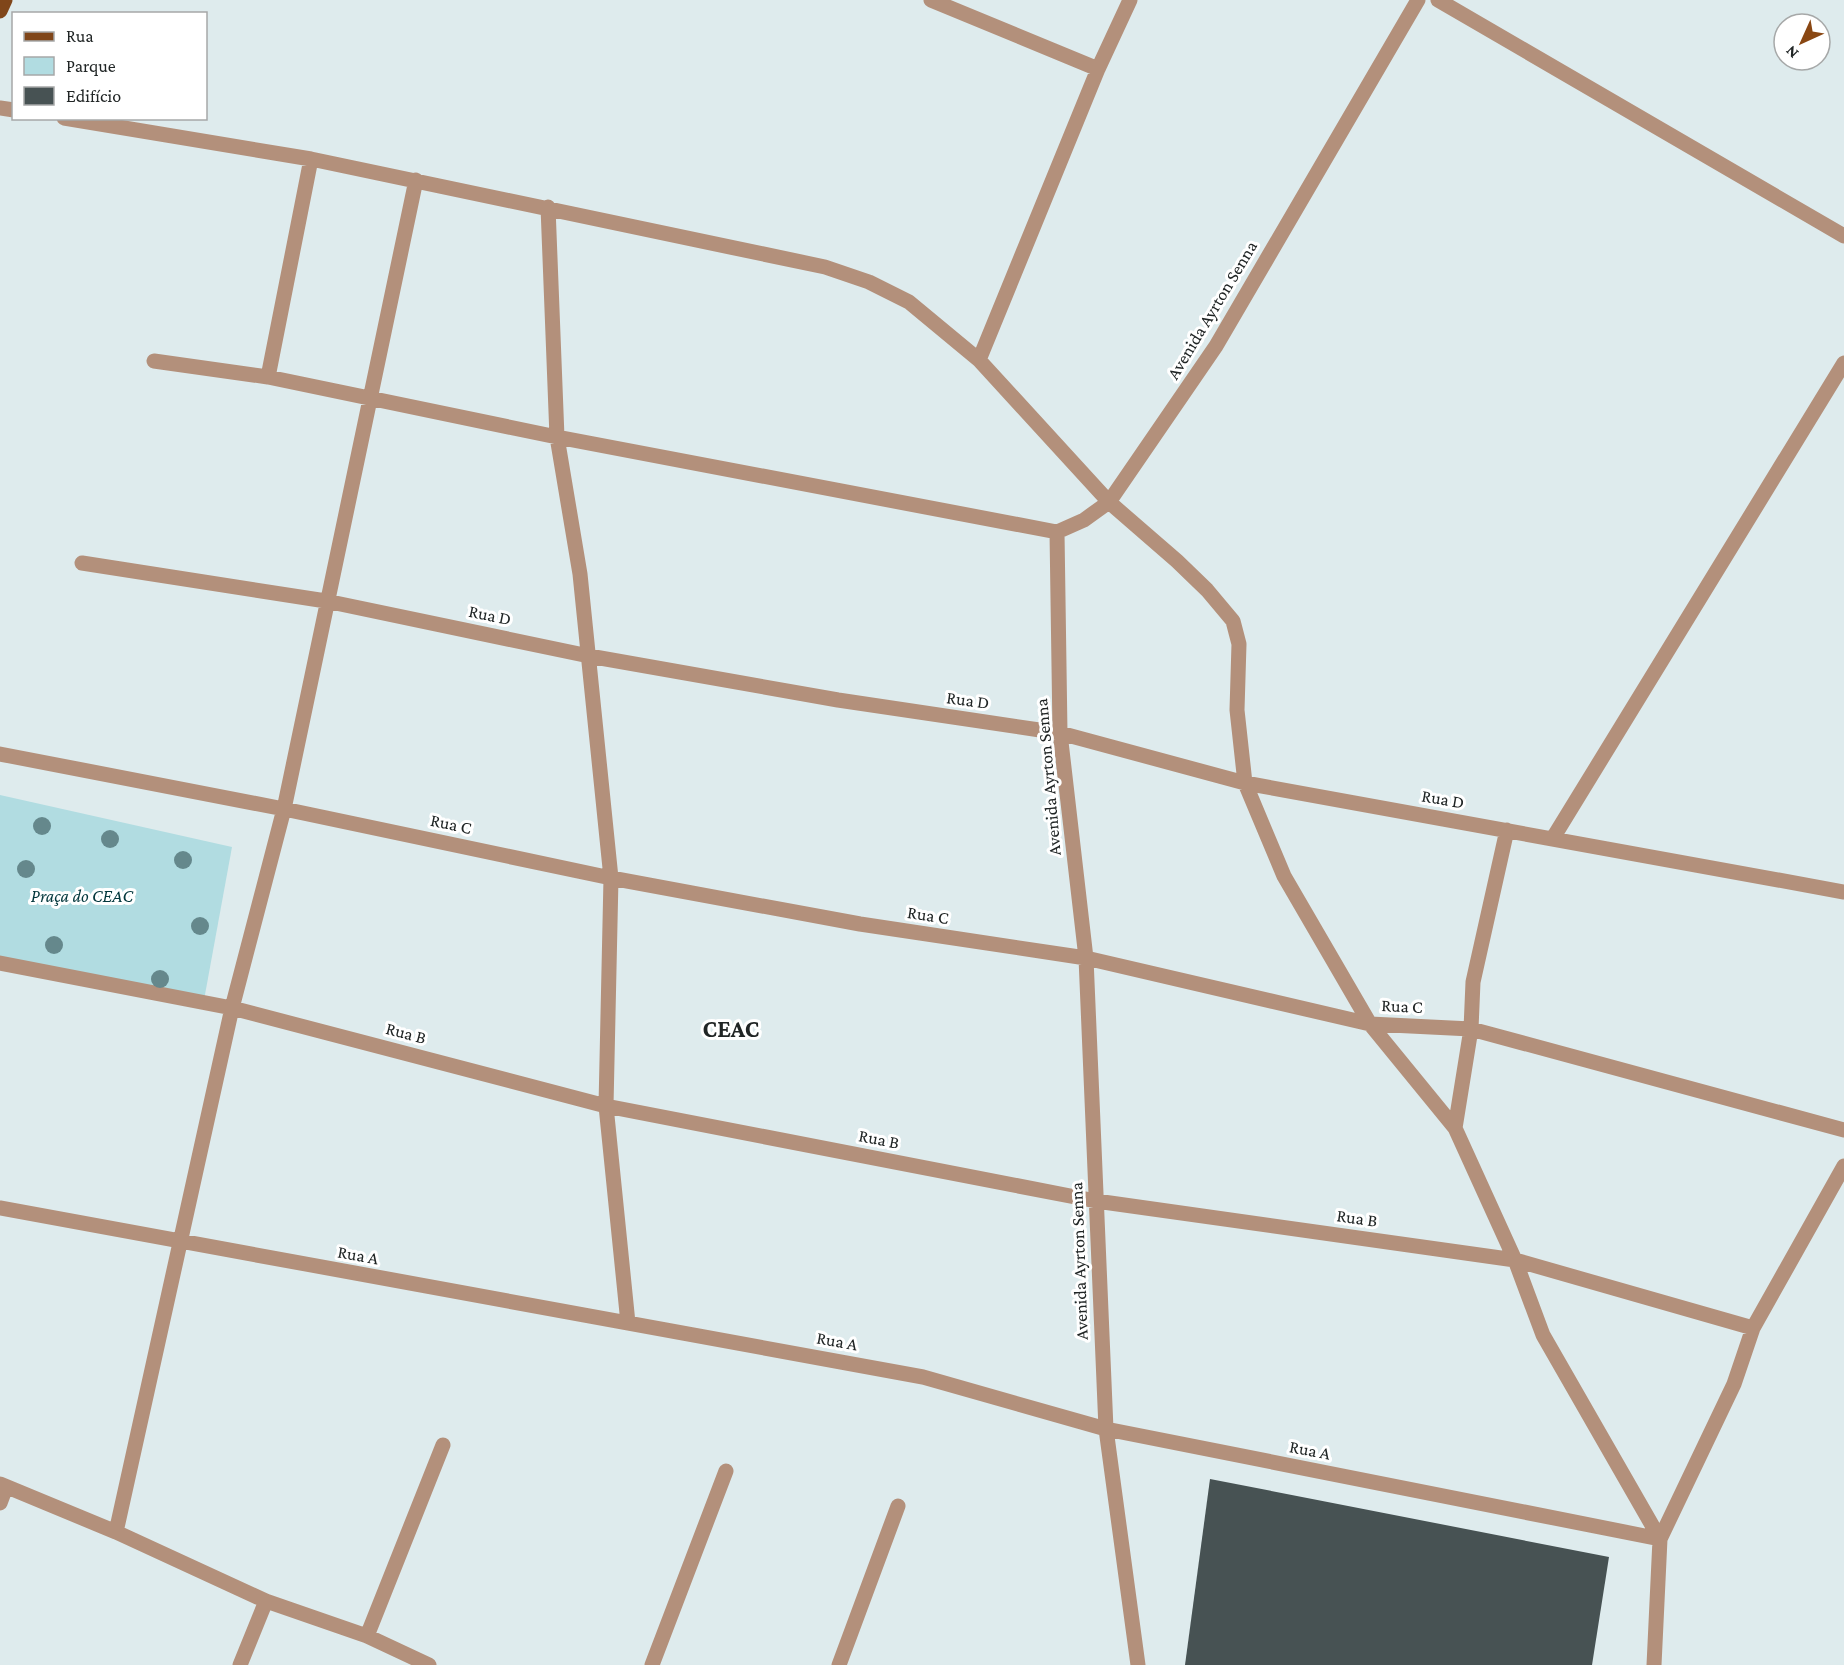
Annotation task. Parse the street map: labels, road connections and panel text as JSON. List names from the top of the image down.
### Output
{
  "streets": {
    "street": [
      "Avenida Ayrton Senna",
      "Rua D",
      "Rua C",
      "Rua B",
      "Rua A"
    ]
  },
  "crossings": [
    ["Avenida Ayrton Senna", "Rua D"],
    ["Avenida Ayrton Senna", "Rua C"],
    ["Avenida Ayrton Senna", "Rua B"],
    ["Avenida Ayrton Senna", "Rua A"]
  ],
  "districts": ["CEAC"],
  "parks": ["Praça do CEAC"],
  "legend": ["Rua", "Parque", "Edifício"],
  "north": "bottom left"
}
